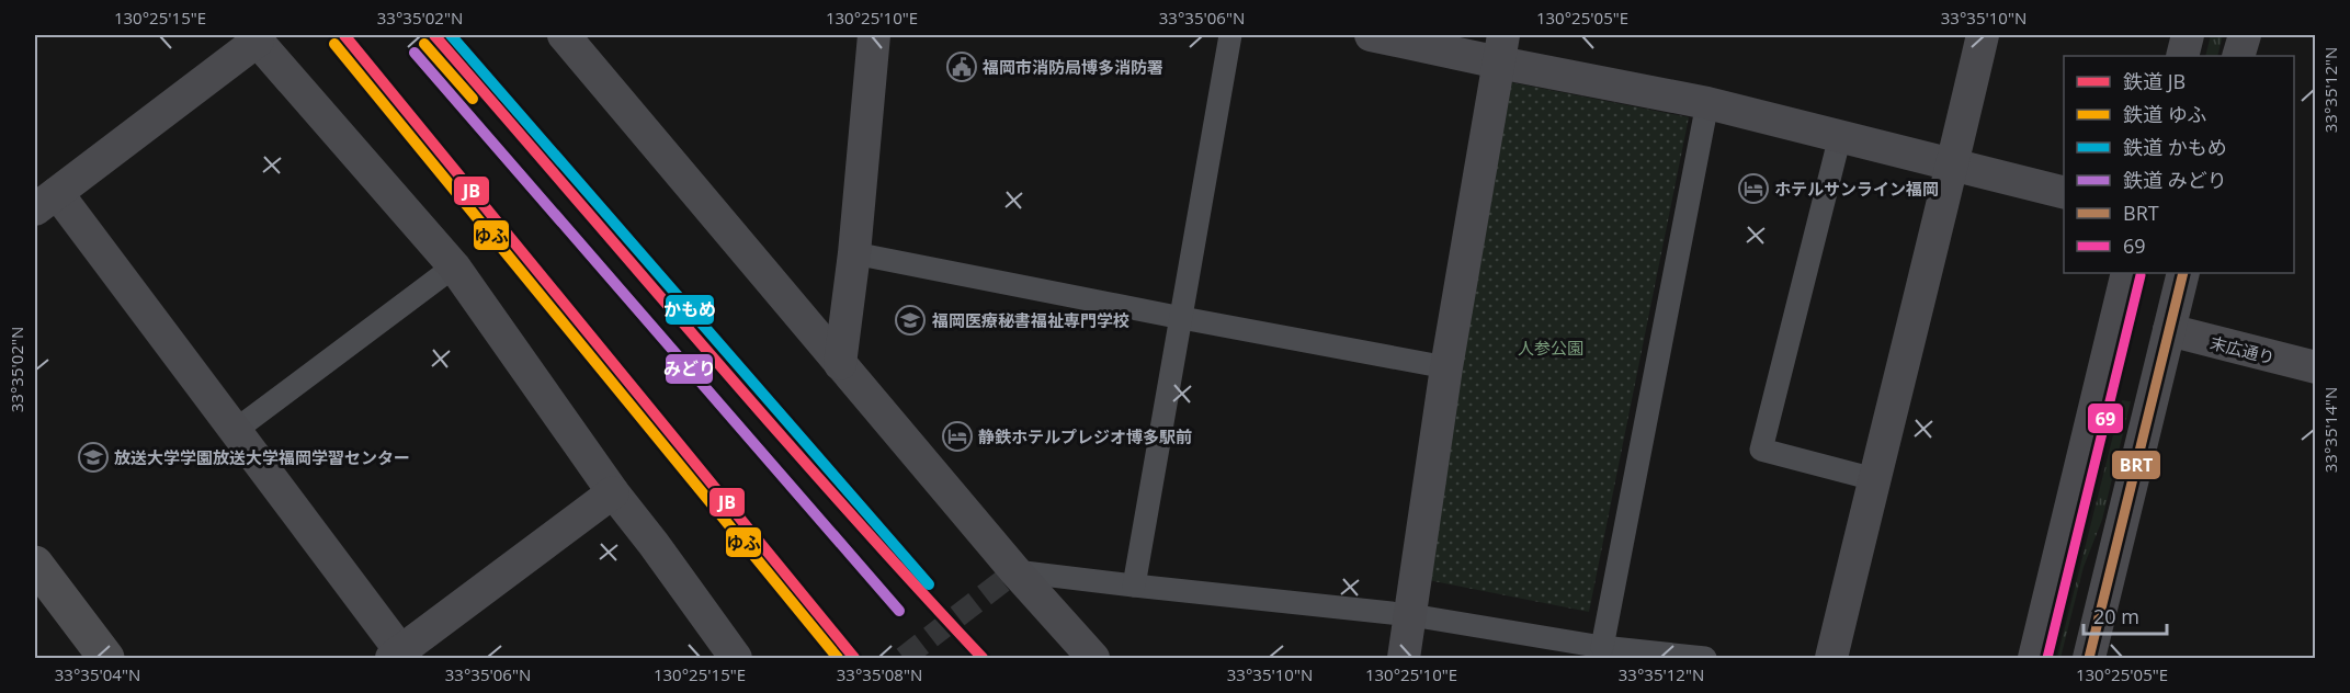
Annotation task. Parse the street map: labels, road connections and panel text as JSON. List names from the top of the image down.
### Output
{
  "streets": {
    "street": ["末広通り"]
  },
  "parks": ["人参公園"],
  "places": {
    "public building": ["福岡市消防局博多消防署"],
    "hotel": ["ホテルサンライン福岡", "静鉄ホテルプレジオ博多駅前"],
    "school or university": ["福岡医療秘書福祉専門学校", "放送大学学園放送大学福岡学習センター"]
  },
  "lines": [
    "rail line JB",
    "rail line かもめ",
    "rail line ゆふ",
    "rail line みどり",
    "transit line BRT",
    "transit line 69"
  ],
  "legend": [
    "鉄道 JB",
    "鉄道 ゆふ",
    "鉄道 かもめ",
    "鉄道 みどり",
    "BRT",
    "69"
  ],
  "scale_bar": "20 m",
  "coordinates": [
    "130°25'15\"E",
    "33°35'02\"N",
    "130°25'10\"E",
    "33°35'06\"N",
    "130°25'05\"E",
    "33°35'10\"N",
    "33°35'12\"N",
    "33°35'14\"N",
    "33°35'04\"N",
    "33°35'08\"N"
  ]
}
